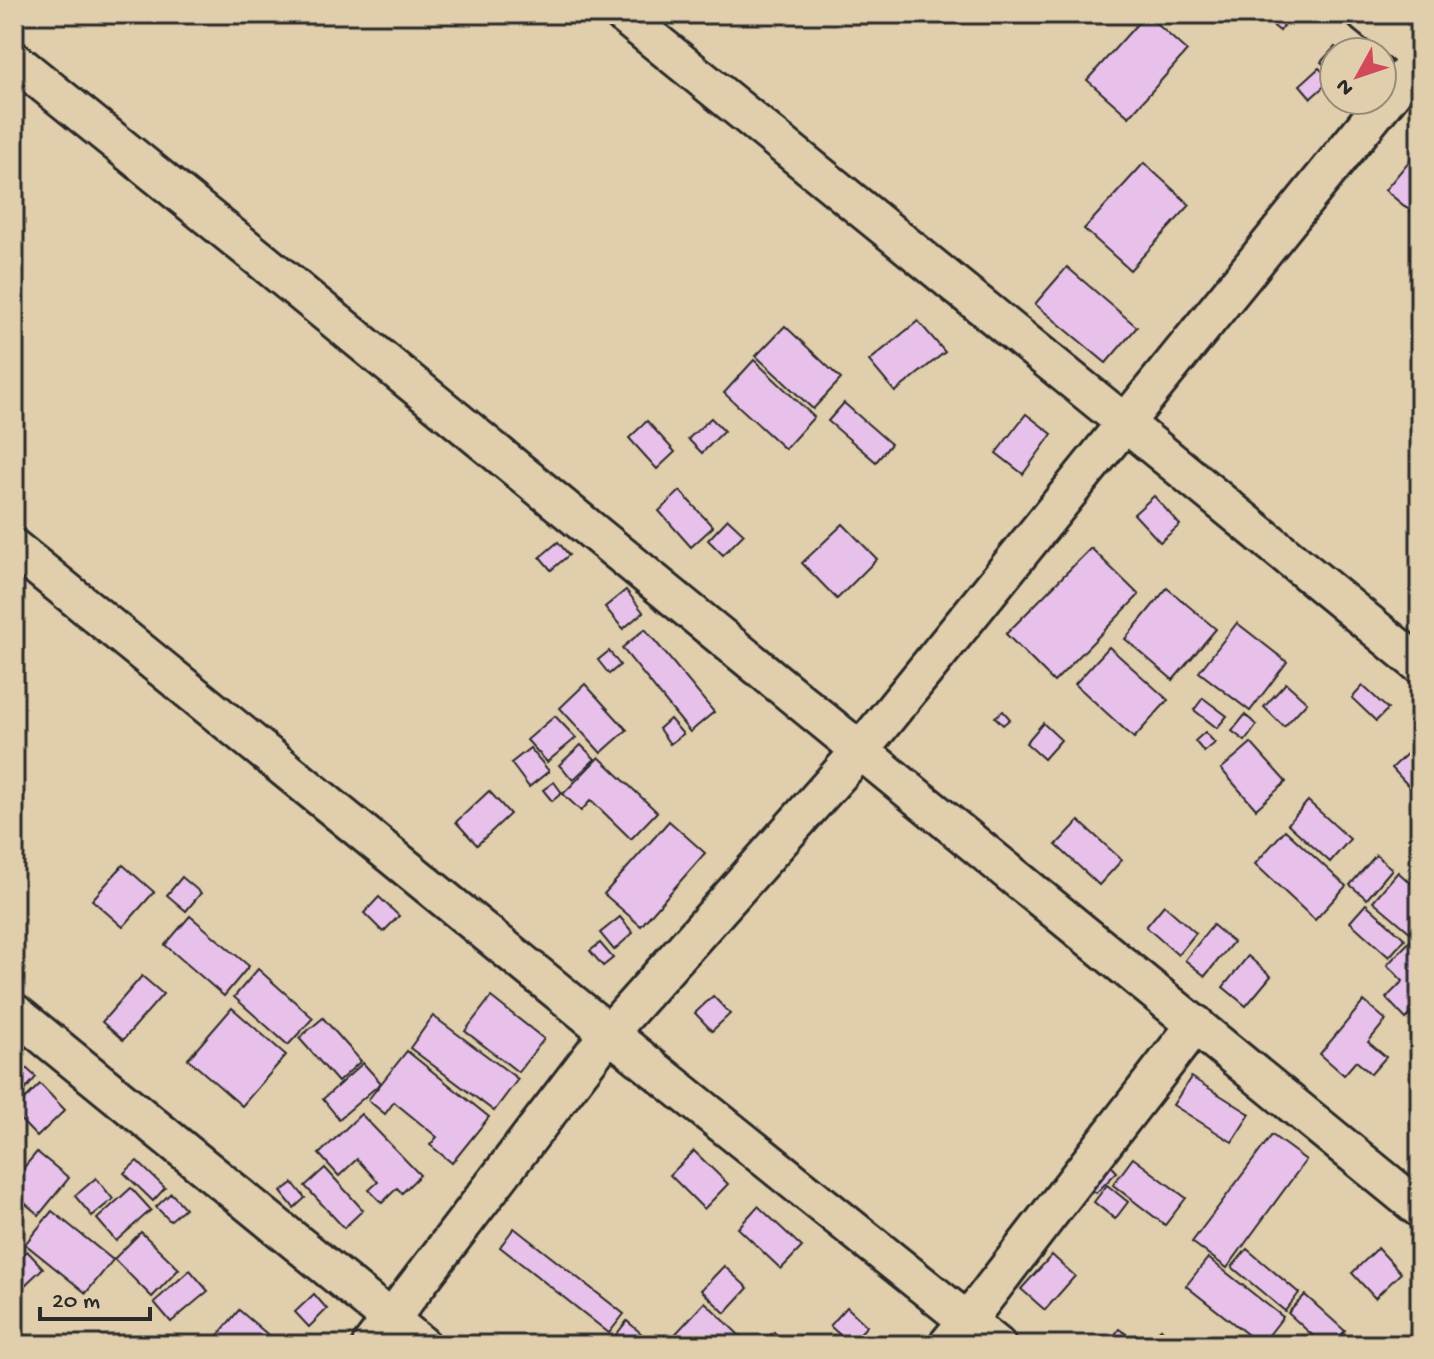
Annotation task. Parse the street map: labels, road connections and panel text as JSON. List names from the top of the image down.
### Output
{
  "scale_bar": "20 m",
  "north": "bottom left"
}
